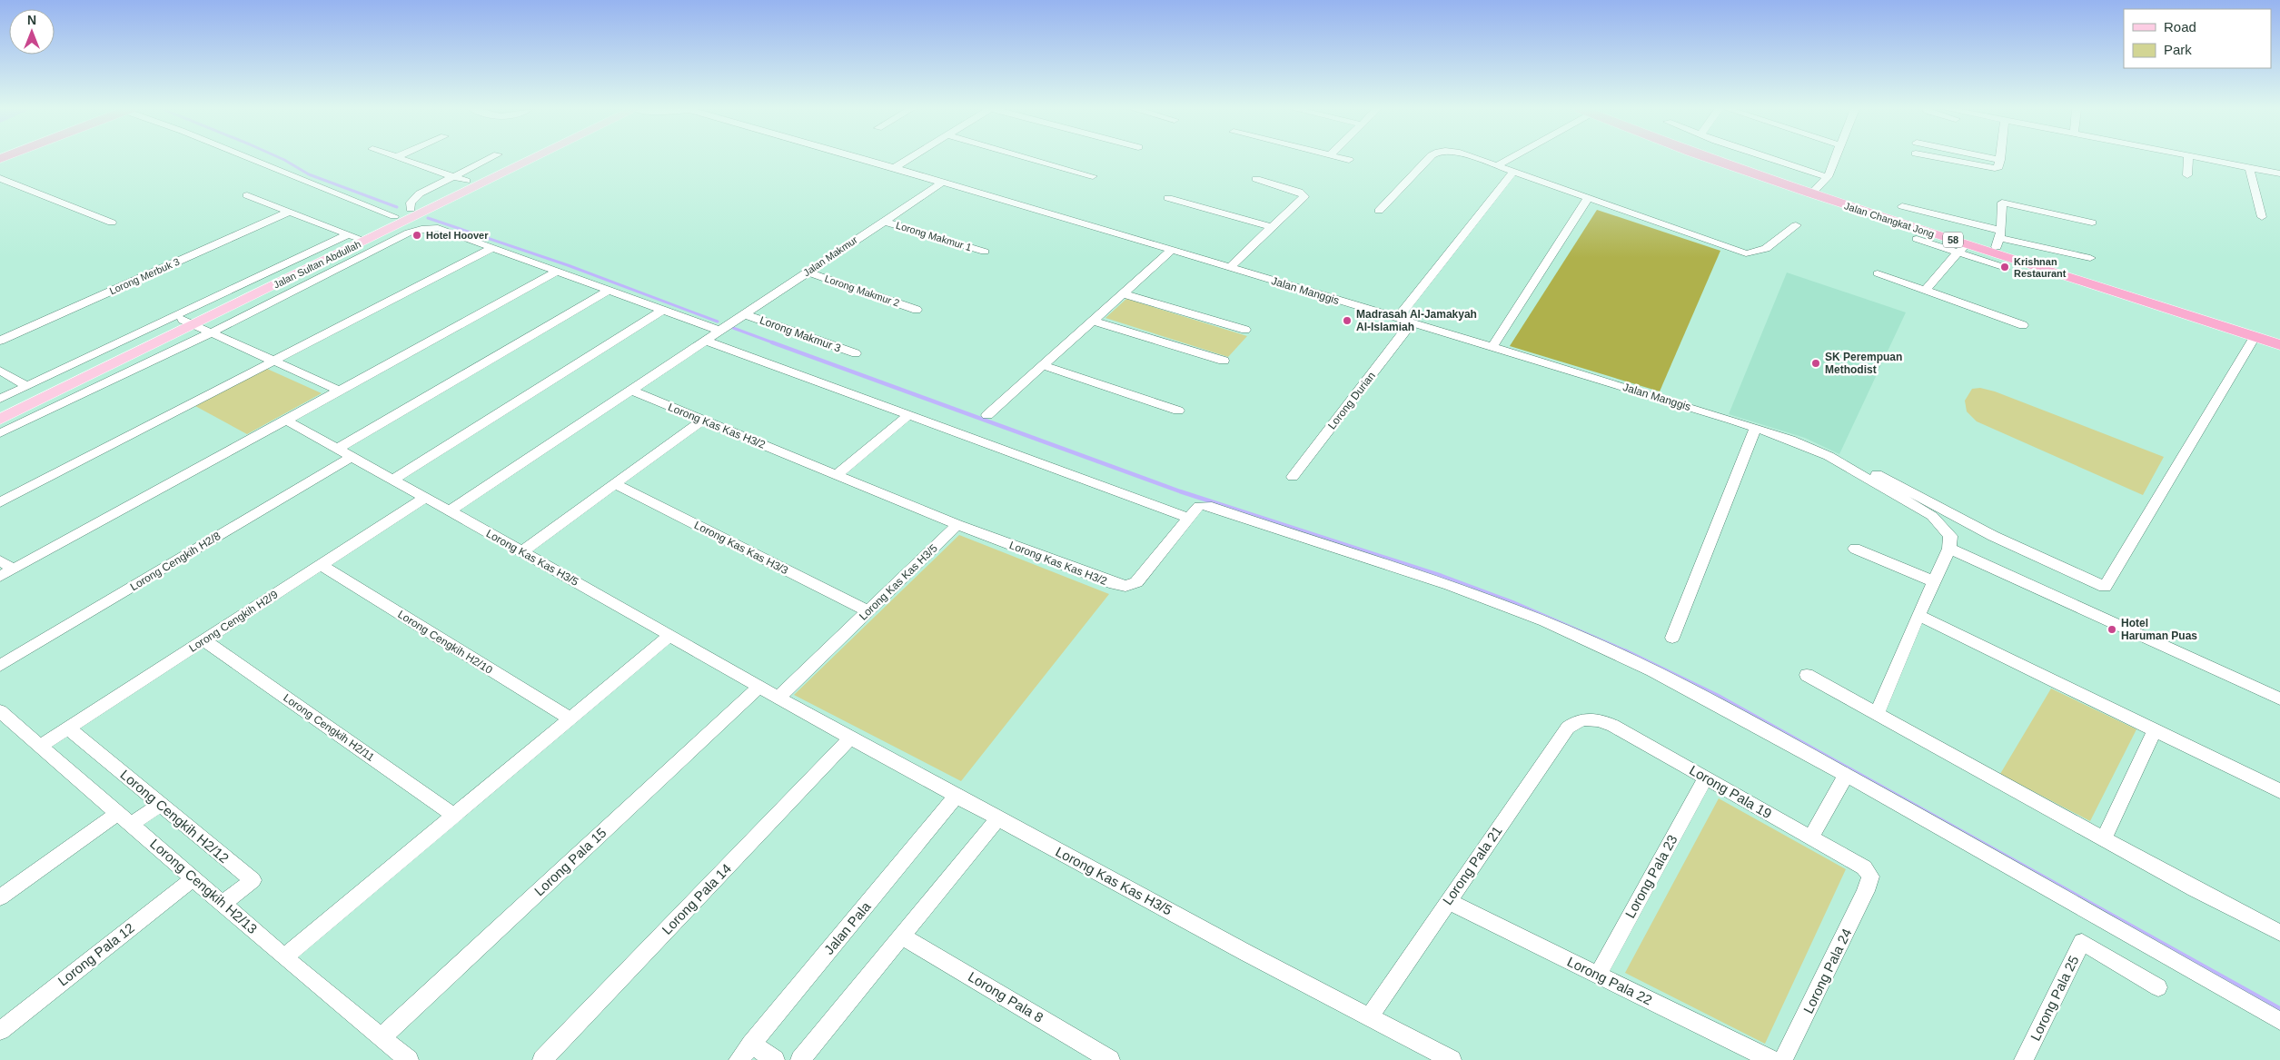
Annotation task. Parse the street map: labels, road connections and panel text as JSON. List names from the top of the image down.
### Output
{
  "streets": {
    "highway": ["Jalan Changkat Jong", "58"],
    "main road": ["Jalan Sultan Abdullah"],
    "street": [
      "Lorong Makmur 1",
      "Jalan Makmur",
      "Lorong Merbuk 3",
      "Lorong Makmur 2",
      "Jalan Manggis",
      "Lorong Makmur 3",
      "Lorong Durian",
      "Lorong Kas Kas H3/2",
      "Lorong Kas Kas H3/3",
      "Lorong Kas Kas H3/5",
      "Lorong Cengkih H2/8",
      "Lorong Cengkih H2/9",
      "Lorong Cengkih H2/10",
      "Lorong Cengkih H2/11",
      "Lorong Pala 19",
      "Lorong Cengkih H2/12",
      "Lorong Pala 15",
      "Lorong Pala 21",
      "Lorong Pala 23",
      "Lorong Cengkih H2/13",
      "Lorong Pala 14",
      "Jalan Pala",
      "Lorong Pala 12",
      "Lorong Pala 24",
      "Lorong Pala 22",
      "Lorong Pala 8",
      "Lorong Pala 25"
    ]
  },
  "crossings": [
    ["Lorong Makmur 1", "Jalan Makmur"],
    ["Jalan Makmur", "Lorong Makmur 2"],
    ["Jalan Makmur", "Jalan Manggis"],
    ["Jalan Makmur", "Lorong Makmur 3"],
    ["Jalan Makmur", "Lorong Kas Kas H3/2"],
    ["Jalan Makmur", "Lorong Kas Kas H3/5"],
    ["Jalan Manggis", "Lorong Durian"],
    ["Lorong Kas Kas H3/2", "Lorong Kas Kas H3/5"],
    ["Lorong Kas Kas H3/3", "Lorong Kas Kas H3/5"],
    ["Lorong Kas Kas H3/5", "Lorong Cengkih H2/8"],
    ["Lorong Kas Kas H3/5", "Lorong Cengkih H2/9"],
    ["Lorong Kas Kas H3/5", "Lorong Pala 15"],
    ["Lorong Kas Kas H3/5", "Lorong Pala 21"],
    ["Lorong Kas Kas H3/5", "Lorong Pala 14"],
    ["Lorong Kas Kas H3/5", "Jalan Pala"],
    ["Lorong Cengkih H2/9", "Lorong Cengkih H2/10"],
    ["Lorong Cengkih H2/9", "Lorong Cengkih H2/11"],
    ["Lorong Cengkih H2/9", "Lorong Cengkih H2/12"],
    ["Lorong Cengkih H2/9", "Lorong Cengkih H2/13"],
    ["Lorong Pala 19", "Lorong Pala 21"],
    ["Lorong Pala 19", "Lorong Pala 23"],
    ["Lorong Pala 19", "Lorong Pala 24"],
    ["Lorong Cengkih H2/12", "Lorong Cengkih H2/13"],
    ["Lorong Pala 15", "Lorong Cengkih H2/13"],
    ["Lorong Pala 21", "Lorong Pala 22"],
    ["Lorong Pala 23", "Lorong Pala 22"],
    ["Lorong Cengkih H2/13", "Lorong Pala 12"]
  ],
  "places": [
    "Hotel Hoover",
    "Krishnan Restaurant",
    "Madrasah Al-Jamakyah Al-Islamiah",
    "SK Perempuan Methodist",
    "Hotel Haruman Puas"
  ],
  "legend": ["Road", "Park"],
  "north": "top"
}
